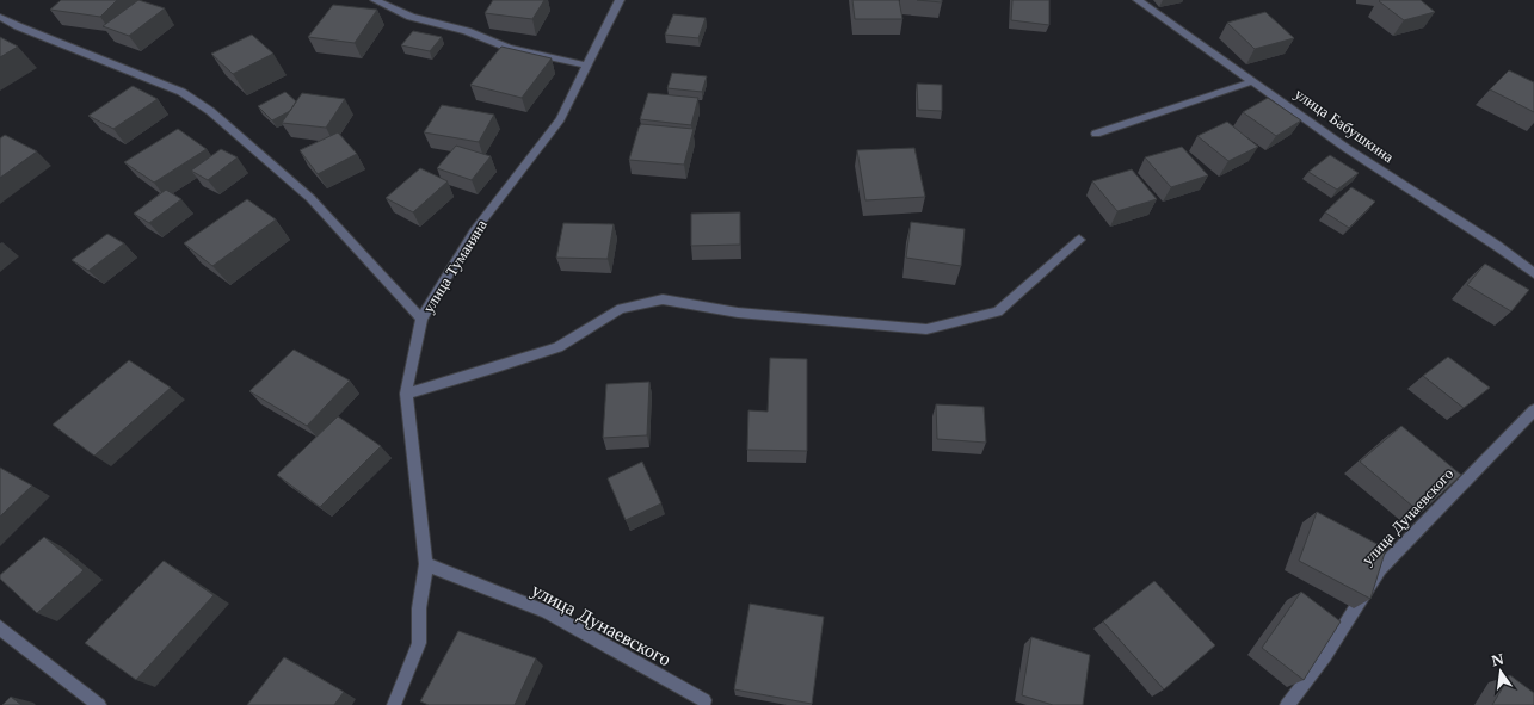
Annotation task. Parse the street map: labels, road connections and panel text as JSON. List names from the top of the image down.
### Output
{
  "streets": {
    "street": ["улица Бабушкина", "улица Туманяна", "улица Дунаевского"]
  },
  "crossings": [
    ["улица Туманяна", "улица Дунаевского"]
  ],
  "north": "top"
}
